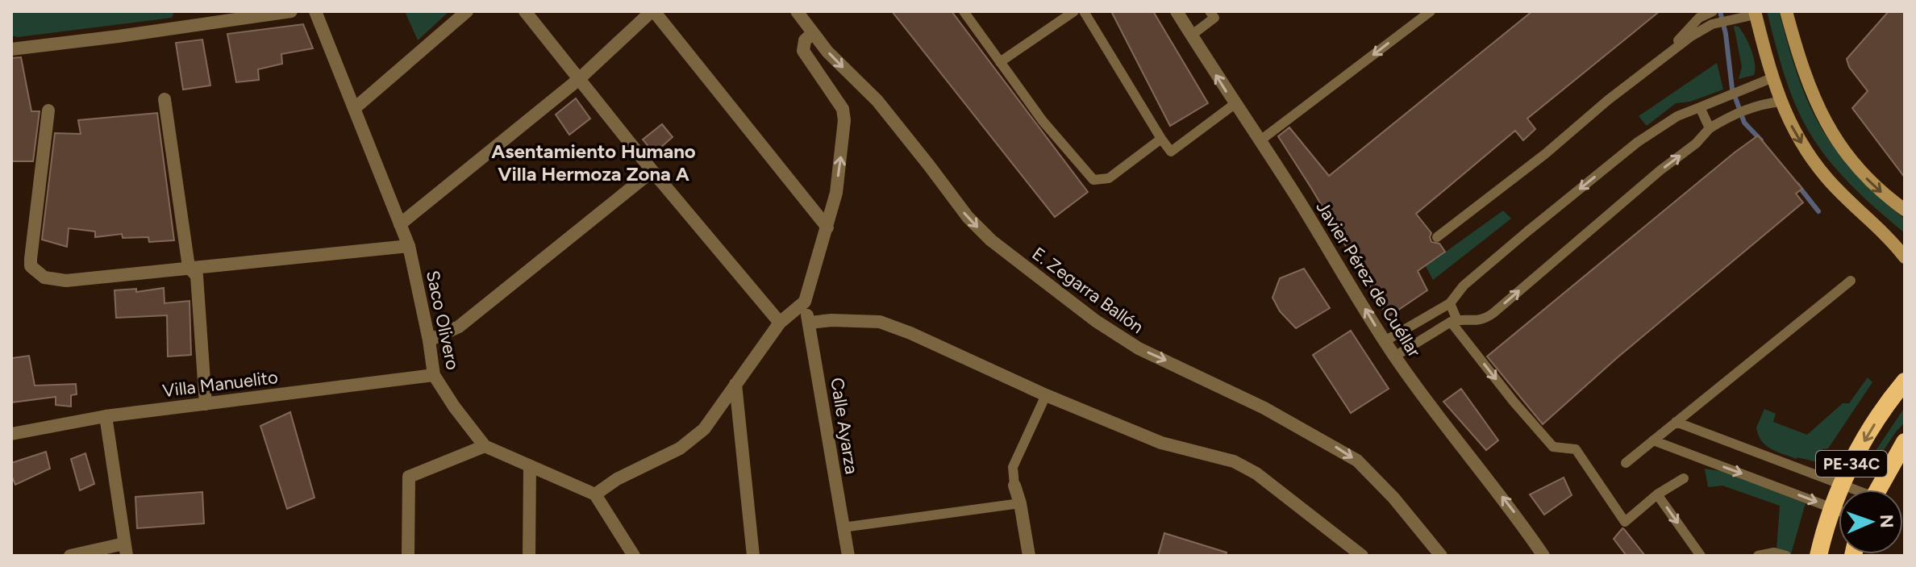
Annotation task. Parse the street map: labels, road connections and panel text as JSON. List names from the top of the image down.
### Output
{
  "streets": {
    "highway": ["PE-34C"],
    "street": [
      "Javier Pérez de Cuéllar",
      "E. Zegarra Ballón",
      "Saco Olivero",
      "Villa Manuelito",
      "Calle Ayarza"
    ]
  },
  "crossings": [
    ["Saco Olivero", "Villa Manuelito"]
  ],
  "one_way": ["Javier Pérez de Cuéllar"],
  "districts": ["Asentamiento Humano Villa Hermoza Zona A"],
  "north": "right"
}
